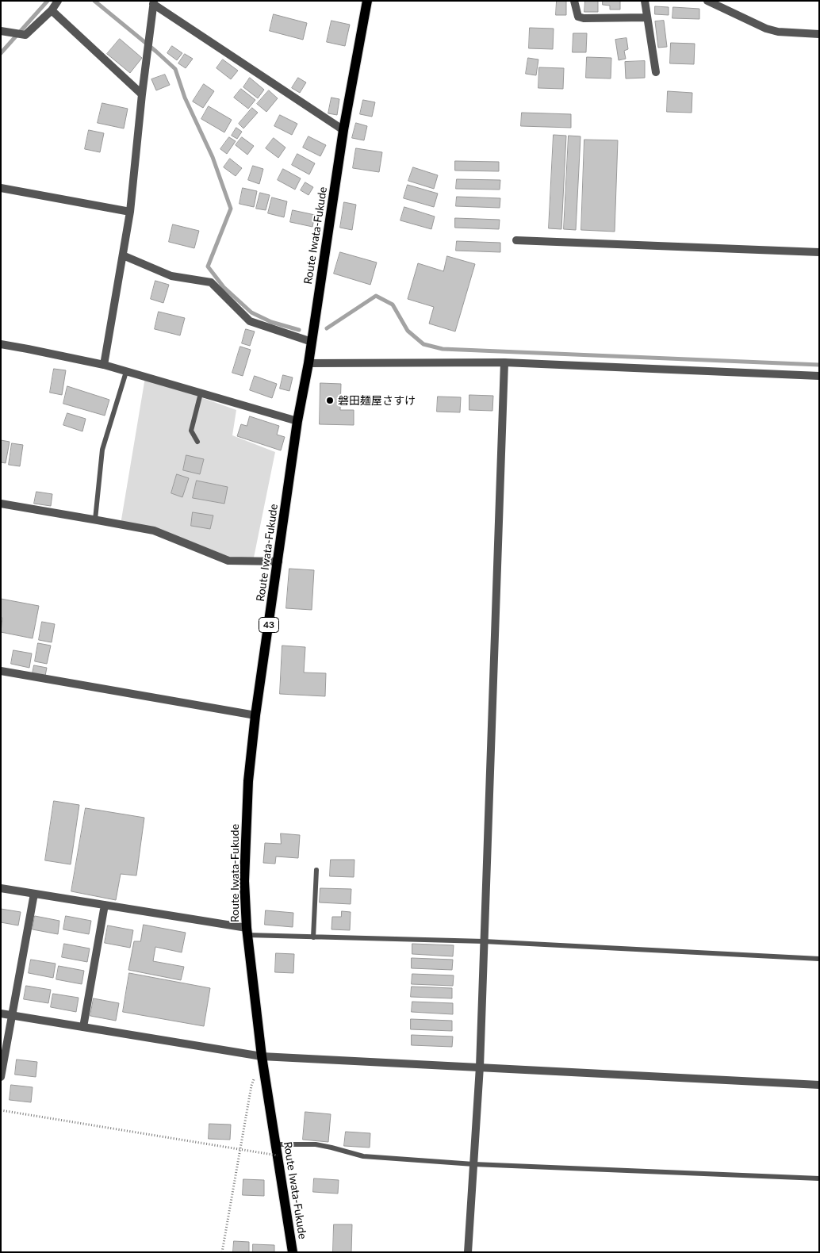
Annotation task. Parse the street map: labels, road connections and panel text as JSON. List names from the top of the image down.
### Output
{
  "streets": {
    "main road": ["Route Iwata-Fukude", "43"]
  },
  "places": ["磐田麺屋さすけ"]
}
